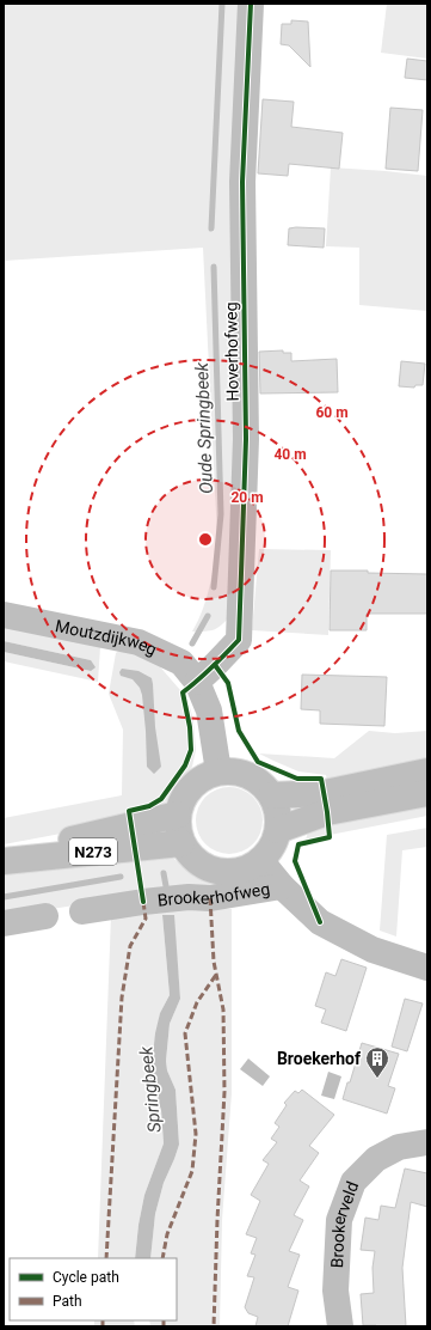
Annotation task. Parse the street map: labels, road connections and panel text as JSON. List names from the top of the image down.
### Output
{
  "streets": {
    "street": [
      "Hoverhofweg",
      "Moutzdijkweg",
      "N273",
      "Brookerhofweg",
      "Brookerveld"
    ]
  },
  "crossings": [
    ["Hoverhofweg", "Moutzdijkweg"]
  ],
  "water": ["Oude Springbeek", "Springbeek"],
  "places": {
    "building": ["Broekerhof"]
  },
  "legend": ["Cycle path", "Path"],
  "rings": ["60 m", "40 m", "20 m"]
}
